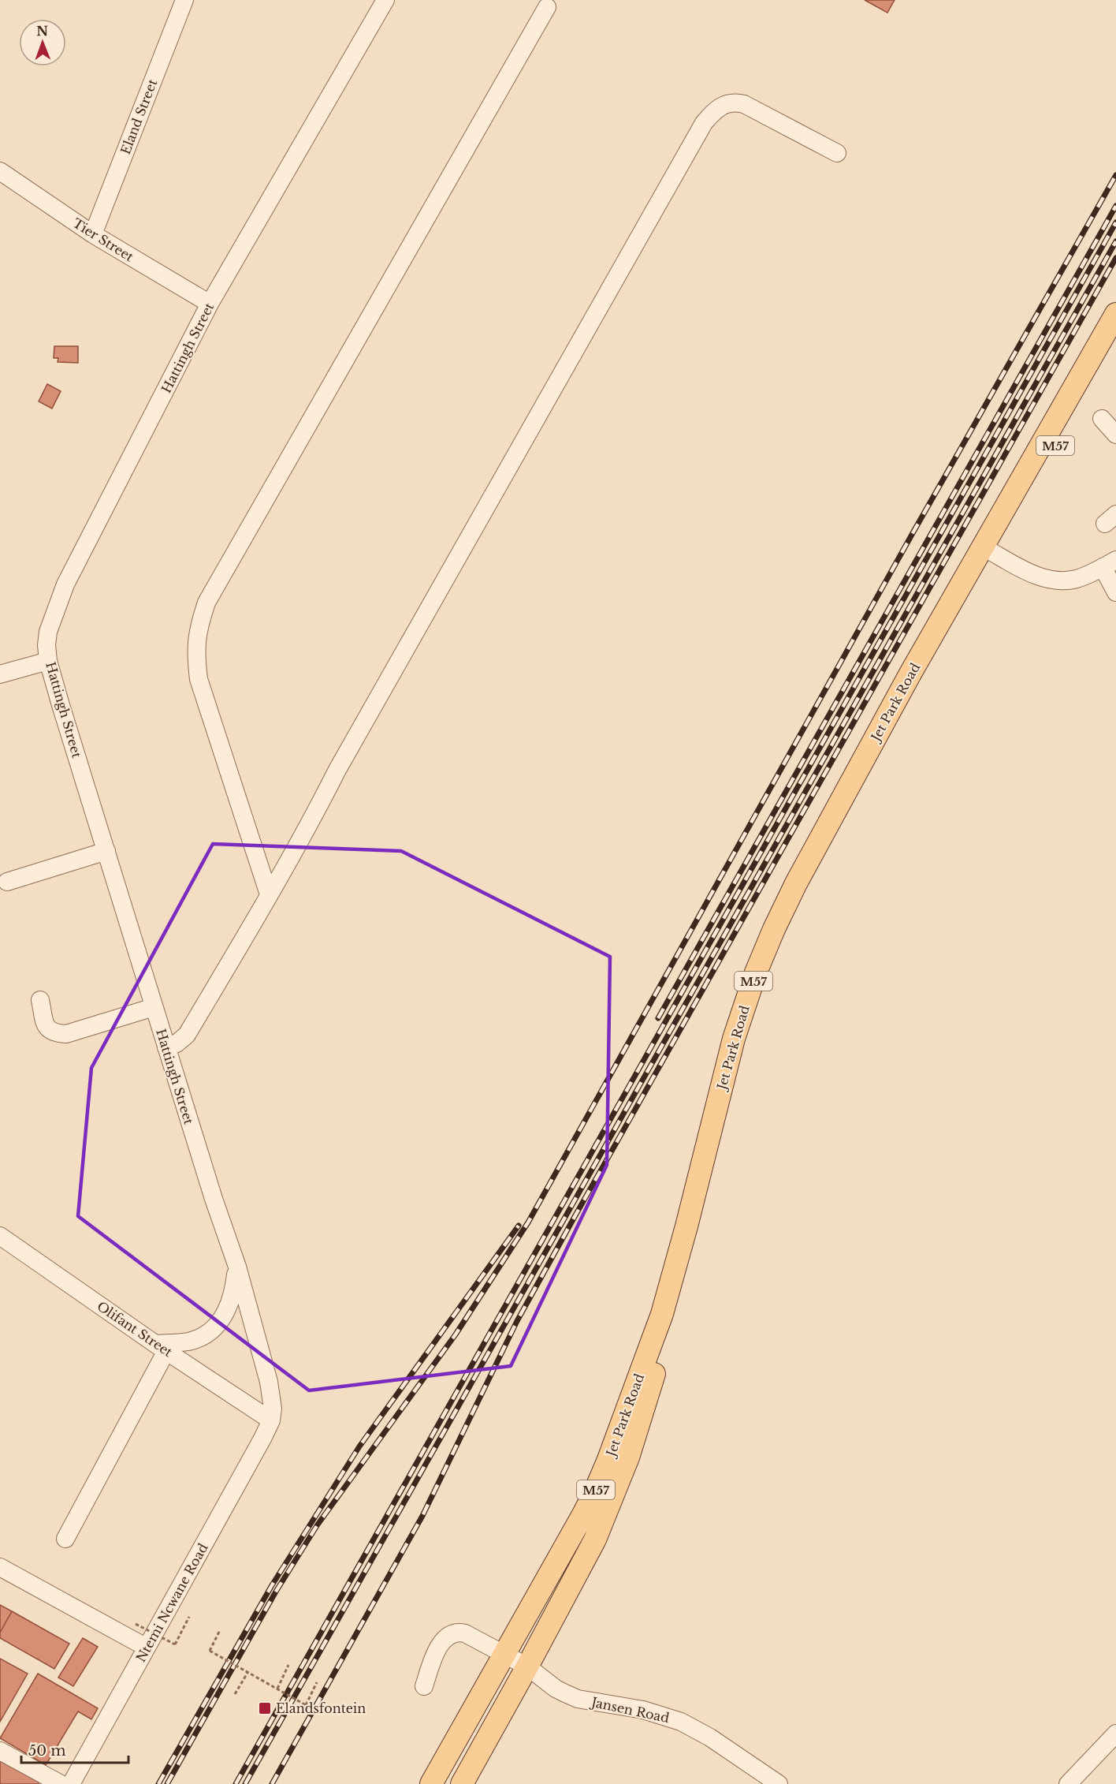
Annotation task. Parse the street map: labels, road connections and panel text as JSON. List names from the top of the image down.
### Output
{
  "streets": {
    "main road": ["M57", "Jet Park Road"],
    "street": [
      "Eland Street",
      "Tier Street",
      "Hattingh Street",
      "Olifant Street",
      "Ntemi Ncwane Road",
      "Jansen Road"
    ]
  },
  "crossings": [
    ["Eland Street", "Tier Street"],
    ["Tier Street", "Hattingh Street"],
    ["Hattingh Street", "Olifant Street"],
    ["Hattingh Street", "Ntemi Ncwane Road"],
    ["Jet Park Road", "Jansen Road"],
    ["Olifant Street", "Ntemi Ncwane Road"]
  ],
  "places": {
    "transit": ["Elandsfontein"]
  },
  "scale_bar": "50 m",
  "north": "top"
}
